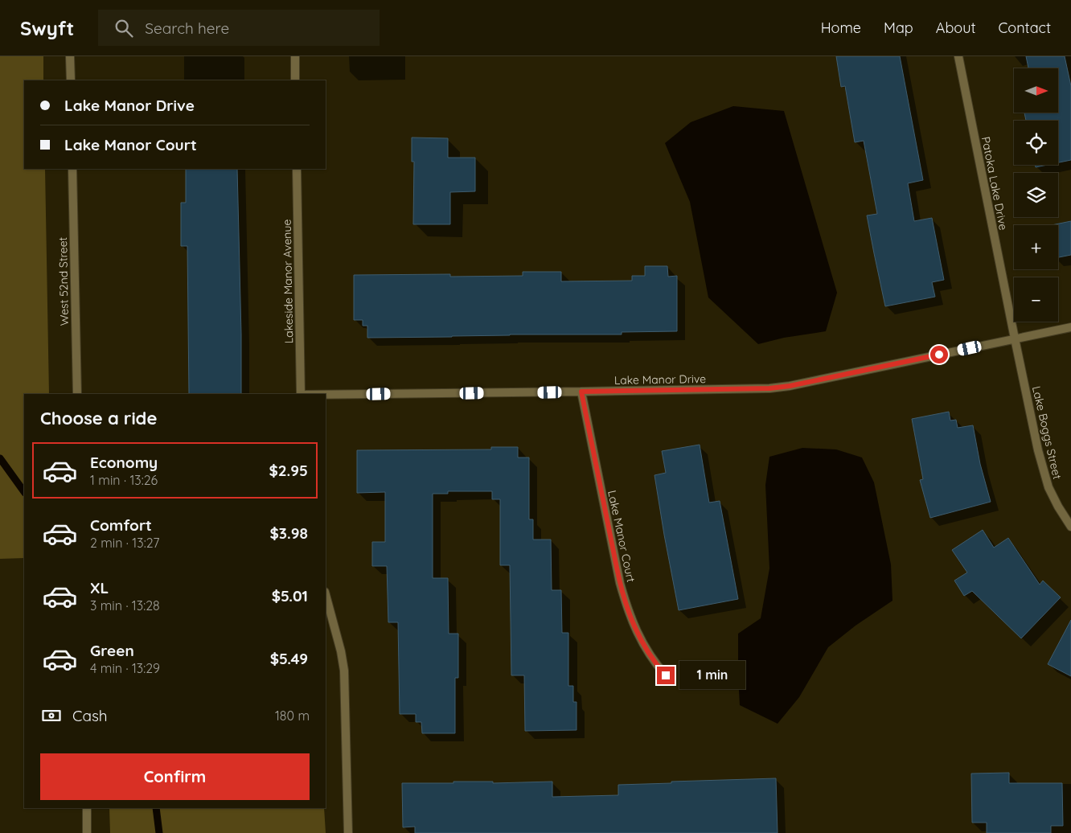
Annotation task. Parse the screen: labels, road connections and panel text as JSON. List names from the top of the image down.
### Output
{
  "streets": {
    "street": [
      "Patoka Lake Drive",
      "West 52nd Street",
      "Lakeside Manor Avenue",
      "Lake Manor Drive",
      "Lake Boggs Street",
      "Lake Manor Court"
    ]
  },
  "crossings": [
    ["Patoka Lake Drive", "Lake Manor Drive"],
    ["Patoka Lake Drive", "Lake Boggs Street"],
    ["Lake Manor Drive", "Lake Boggs Street"],
    ["Lake Manor Drive", "Lake Manor Court"]
  ],
  "north": "right",
  "page": {
    "header": "Swyft",
    "search": "Search here",
    "nav": [
      "Home",
      "Map",
      "About",
      "Contact"
    ],
    "map_buttons": ["+", "−"],
    "banner": ["Lake Manor Drive", "Lake Manor Court"],
    "heading": "Choose a ride",
    "list": [
      {
        "name": "Economy",
        "note": "1 min · 13:26",
        "value": "$2.95"
      },
      {
        "name": "Comfort",
        "note": "2 min · 13:27",
        "value": "$3.98"
      },
      {
        "name": "XL",
        "note": "3 min · 13:28",
        "value": "$5.01"
      },
      {
        "name": "Green",
        "note": "4 min · 13:29",
        "value": "$5.49"
      }
    ],
    "bubble": "1 min",
    "pay": ["Cash", "180 m"],
    "buttons": "Confirm"
  }
}
